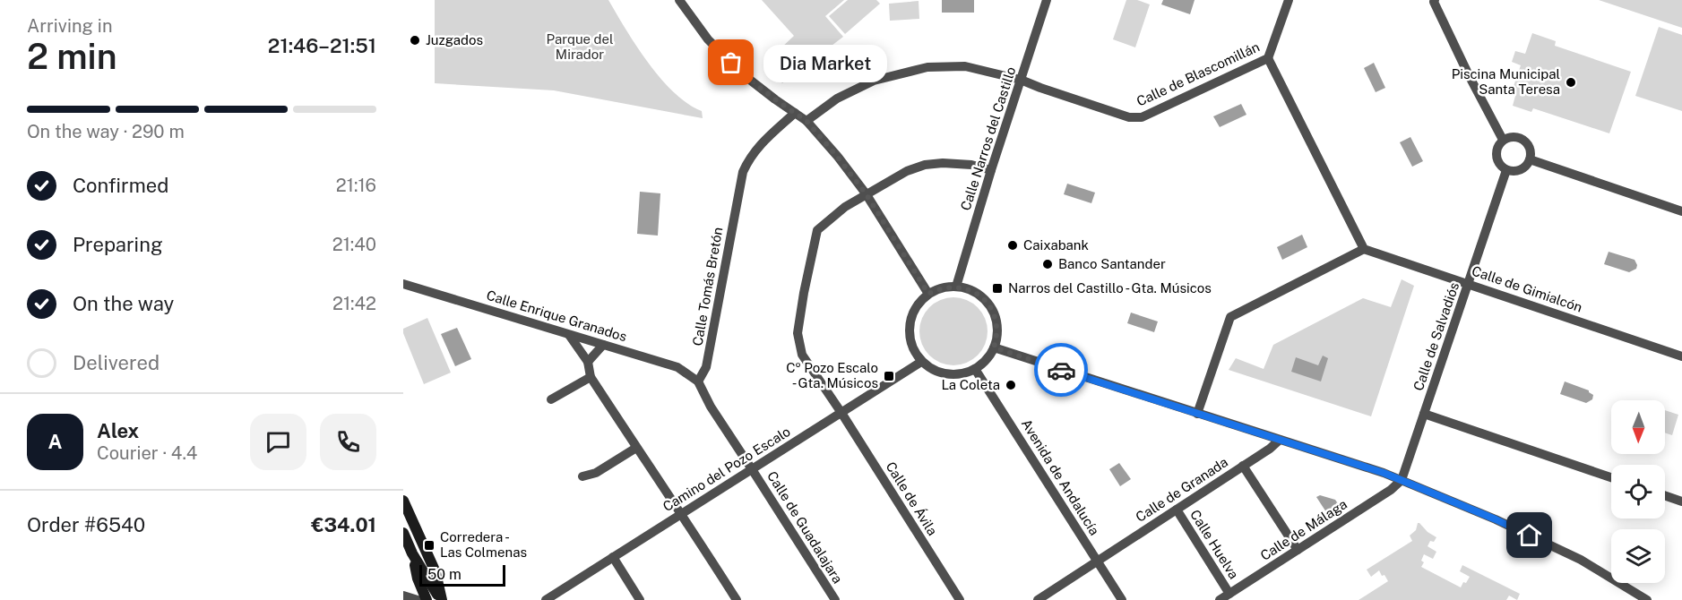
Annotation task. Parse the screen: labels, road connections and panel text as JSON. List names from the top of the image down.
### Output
{
  "streets": {
    "street": [
      "Calle de Blascomillán",
      "Calle Narros del Castillo",
      "Calle Tomás Bretón",
      "Calle de Gimialcón",
      "Calle Enrique Granados",
      "Calle de Salvadiós",
      "Camino del Pozo Escalo",
      "Avenida de Andalucía",
      "Calle de Granada",
      "Calle de Ávila",
      "Calle de Guadalajara",
      "Calle de Málaga",
      "Calle Huelva"
    ]
  },
  "crossings": [
    ["Calle de Blascomillán", "Calle Narros del Castillo"],
    ["Calle Narros del Castillo", "Camino del Pozo Escalo"],
    ["Calle Narros del Castillo", "Avenida de Andalucía"],
    ["Calle Narros del Castillo", "Calle de Ávila"],
    ["Calle Tomás Bretón", "Calle Enrique Granados"],
    ["Calle de Gimialcón", "Calle de Salvadiós"],
    ["Calle de Salvadiós", "Calle de Málaga"],
    ["Camino del Pozo Escalo", "Avenida de Andalucía"],
    ["Camino del Pozo Escalo", "Calle de Ávila"],
    ["Camino del Pozo Escalo", "Calle de Guadalajara"],
    ["Avenida de Andalucía", "Calle de Granada"],
    ["Calle de Granada", "Calle Huelva"],
    ["Calle de Málaga", "Calle Huelva"]
  ],
  "parks": ["Parque del Mirador"],
  "places": {
    "other": [
      "Juzgados",
      "Dia Market",
      "Piscina Municipal Santa Teresa",
      "Caixabank",
      "Banco Santander",
      "La Coleta"
    ],
    "transit": ["Narros del Castillo - Gta. Músicos", "Cº Pozo Escalo - Gta. Músicos", "Corredera - Las Colmenas"]
  },
  "scale_bar": "50 m",
  "north": "bottom",
  "page": {
    "heading": ["2 min", "Arriving in", "21:46–21:51"],
    "panel": [
      "Alex",
      "Courier · 4.4",
      "Order #6540",
      "€34.01"
    ],
    "bubble": "Dia Market",
    "bar": "On the way · 290 m",
    "list": [
      ["Confirmed", "21:16"],
      ["Preparing", "21:40"],
      ["On the way", "21:42"],
      "Delivered"
    ],
    "round": "A",
    "scale": "50 m"
  }
}
